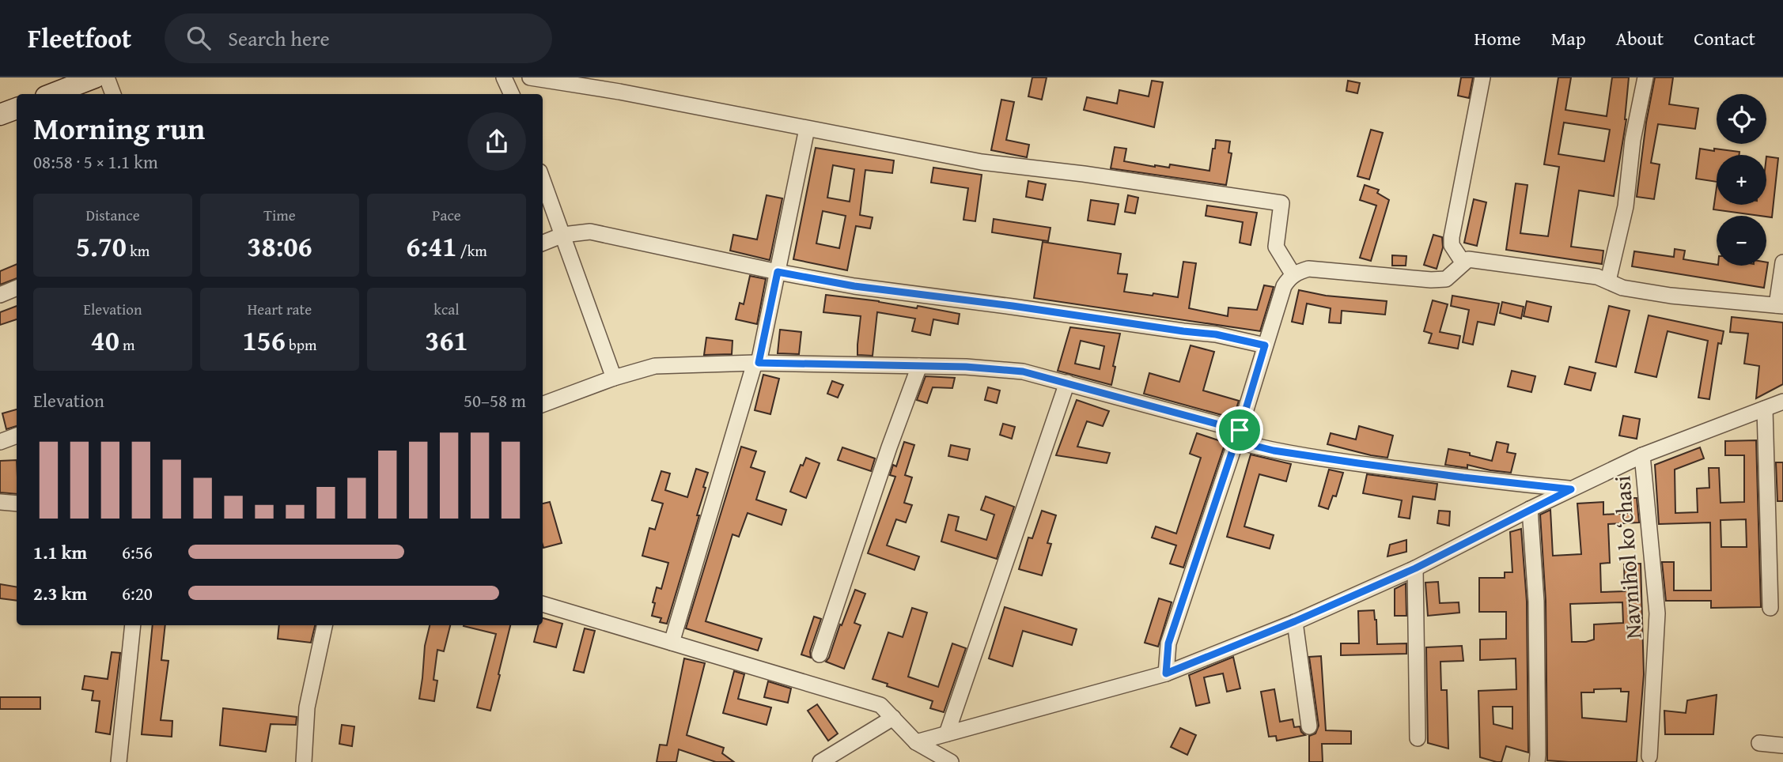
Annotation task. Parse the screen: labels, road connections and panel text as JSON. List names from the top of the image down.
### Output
{
  "streets": {
    "street": ["Navnihol koʻchasi"]
  },
  "page": {
    "header": "Fleetfoot",
    "search": "Search here",
    "nav": [
      "Home",
      "Map",
      "About",
      "Contact"
    ],
    "map_buttons": ["+", "−"],
    "heading": ["Morning run", "08:58 · 5 × 1.1 km"],
    "stats": [
      ["Distance", "5.70 km"],
      ["Time", "38:06"],
      ["Pace", "6:41 /km"],
      ["Elevation", "40 m"],
      ["Heart rate", "156 bpm"],
      ["kcal", "361"]
    ],
    "chart": ["Elevation", "50–58 m"],
    "list": [
      {
        "name": "1.1 km",
        "note": "6:56"
      },
      {
        "name": "2.3 km",
        "note": "6:20"
      }
    ]
  }
}
